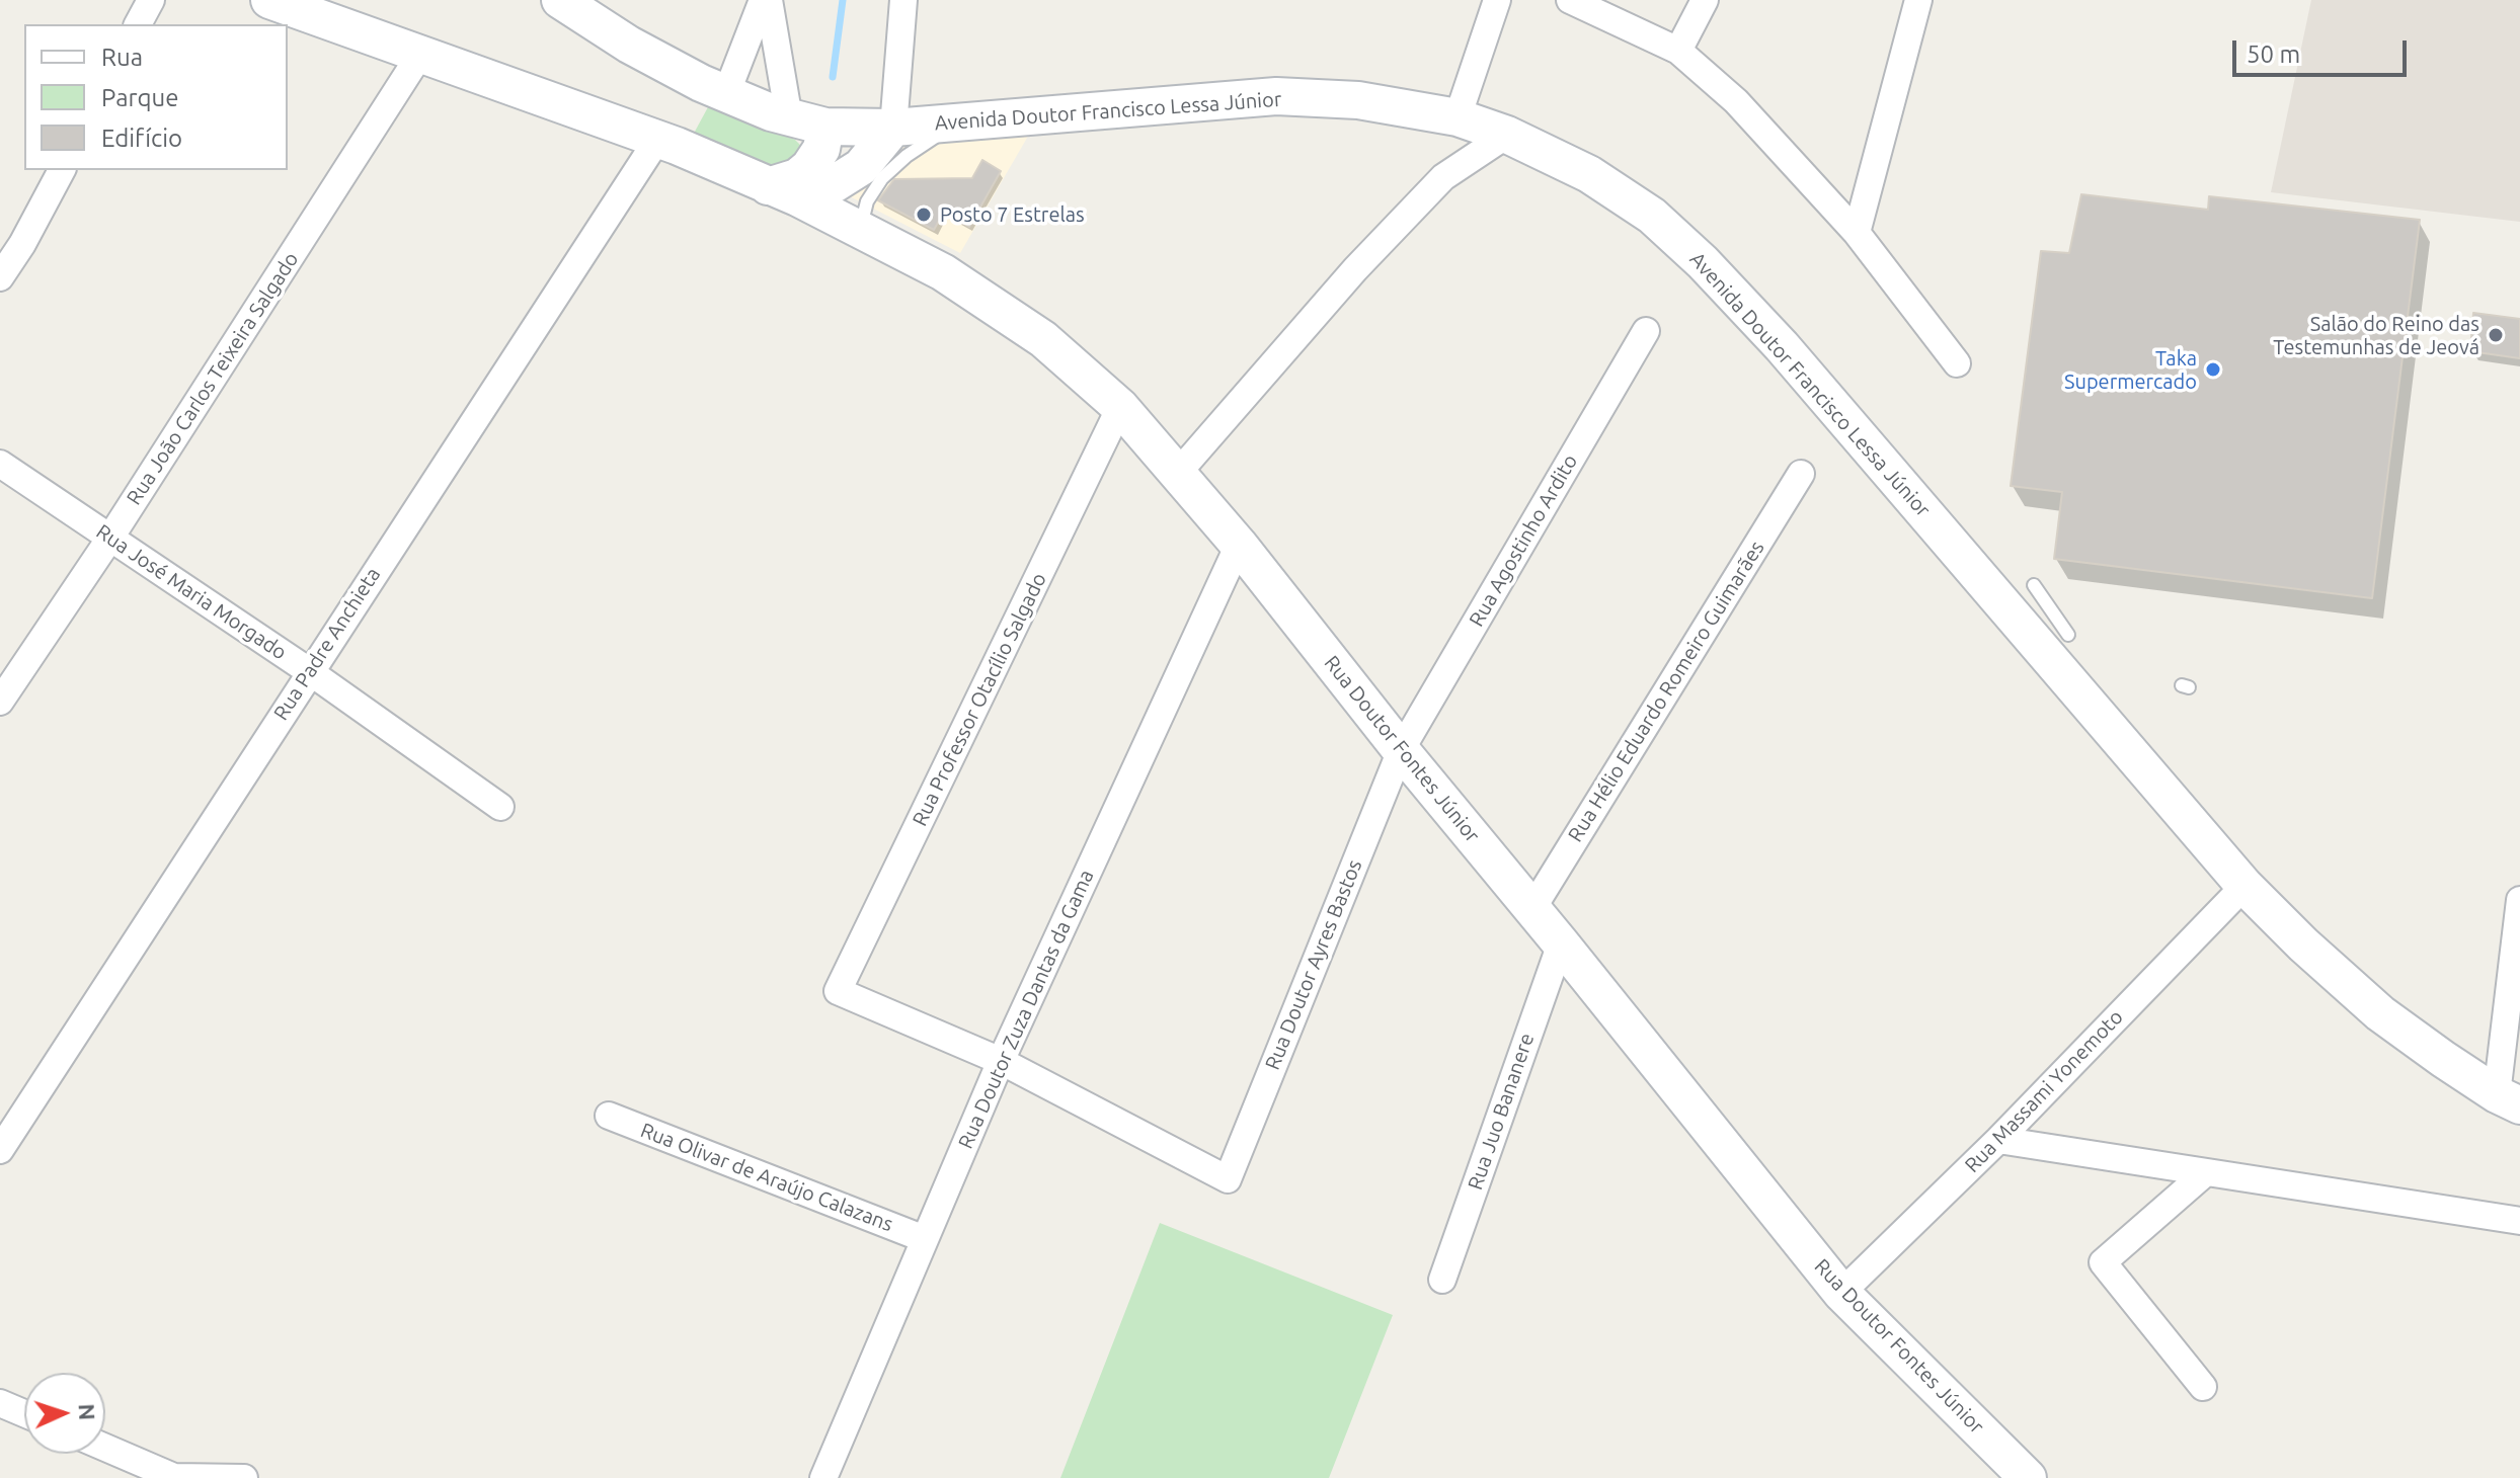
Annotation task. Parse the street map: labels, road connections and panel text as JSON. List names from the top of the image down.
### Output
{
  "streets": {
    "street": [
      "Avenida Doutor Francisco Lessa Júnior",
      "Rua João Carlos Teixeira Salgado",
      "Rua Agostinho Ardito",
      "Rua José Maria Morgado",
      "Rua Padre Anchieta",
      "Rua Hélio Eduardo Romeiro Guimarães",
      "Rua Professor Otacílio Salgado",
      "Rua Doutor Fontes Júnior",
      "Rua Doutor Ayres Bastos",
      "Rua Doutor Zuza Dantas da Gama",
      "Rua Massami Yonemoto",
      "Rua Juo Bananere",
      "Rua Olivar de Araújo Calazans"
    ]
  },
  "crossings": [
    ["Avenida Doutor Francisco Lessa Júnior", "Rua Massami Yonemoto"],
    ["Rua João Carlos Teixeira Salgado", "Rua José Maria Morgado"],
    ["Rua João Carlos Teixeira Salgado", "Rua Doutor Fontes Júnior"],
    ["Rua Agostinho Ardito", "Rua Doutor Fontes Júnior"],
    ["Rua Agostinho Ardito", "Rua Doutor Ayres Bastos"],
    ["Rua José Maria Morgado", "Rua Padre Anchieta"],
    ["Rua Padre Anchieta", "Rua Doutor Fontes Júnior"],
    ["Rua Hélio Eduardo Romeiro Guimarães", "Rua Doutor Fontes Júnior"],
    ["Rua Professor Otacílio Salgado", "Rua Doutor Fontes Júnior"],
    ["Rua Professor Otacílio Salgado", "Rua Doutor Ayres Bastos"],
    ["Rua Professor Otacílio Salgado", "Rua Doutor Zuza Dantas da Gama"],
    ["Rua Doutor Fontes Júnior", "Rua Doutor Ayres Bastos"],
    ["Rua Doutor Fontes Júnior", "Rua Doutor Zuza Dantas da Gama"],
    ["Rua Doutor Fontes Júnior", "Rua Massami Yonemoto"],
    ["Rua Doutor Fontes Júnior", "Rua Juo Bananere"],
    ["Rua Doutor Ayres Bastos", "Rua Doutor Zuza Dantas da Gama"],
    ["Rua Doutor Zuza Dantas da Gama", "Rua Olivar de Araújo Calazans"]
  ],
  "places": ["Posto 7 Estrelas", "Salão do Reino das Testemunhas de Jeová", "Taka Supermercado"],
  "legend": ["Rua", "Parque", "Edifício"],
  "scale_bar": "50 m",
  "north": "right"
}
